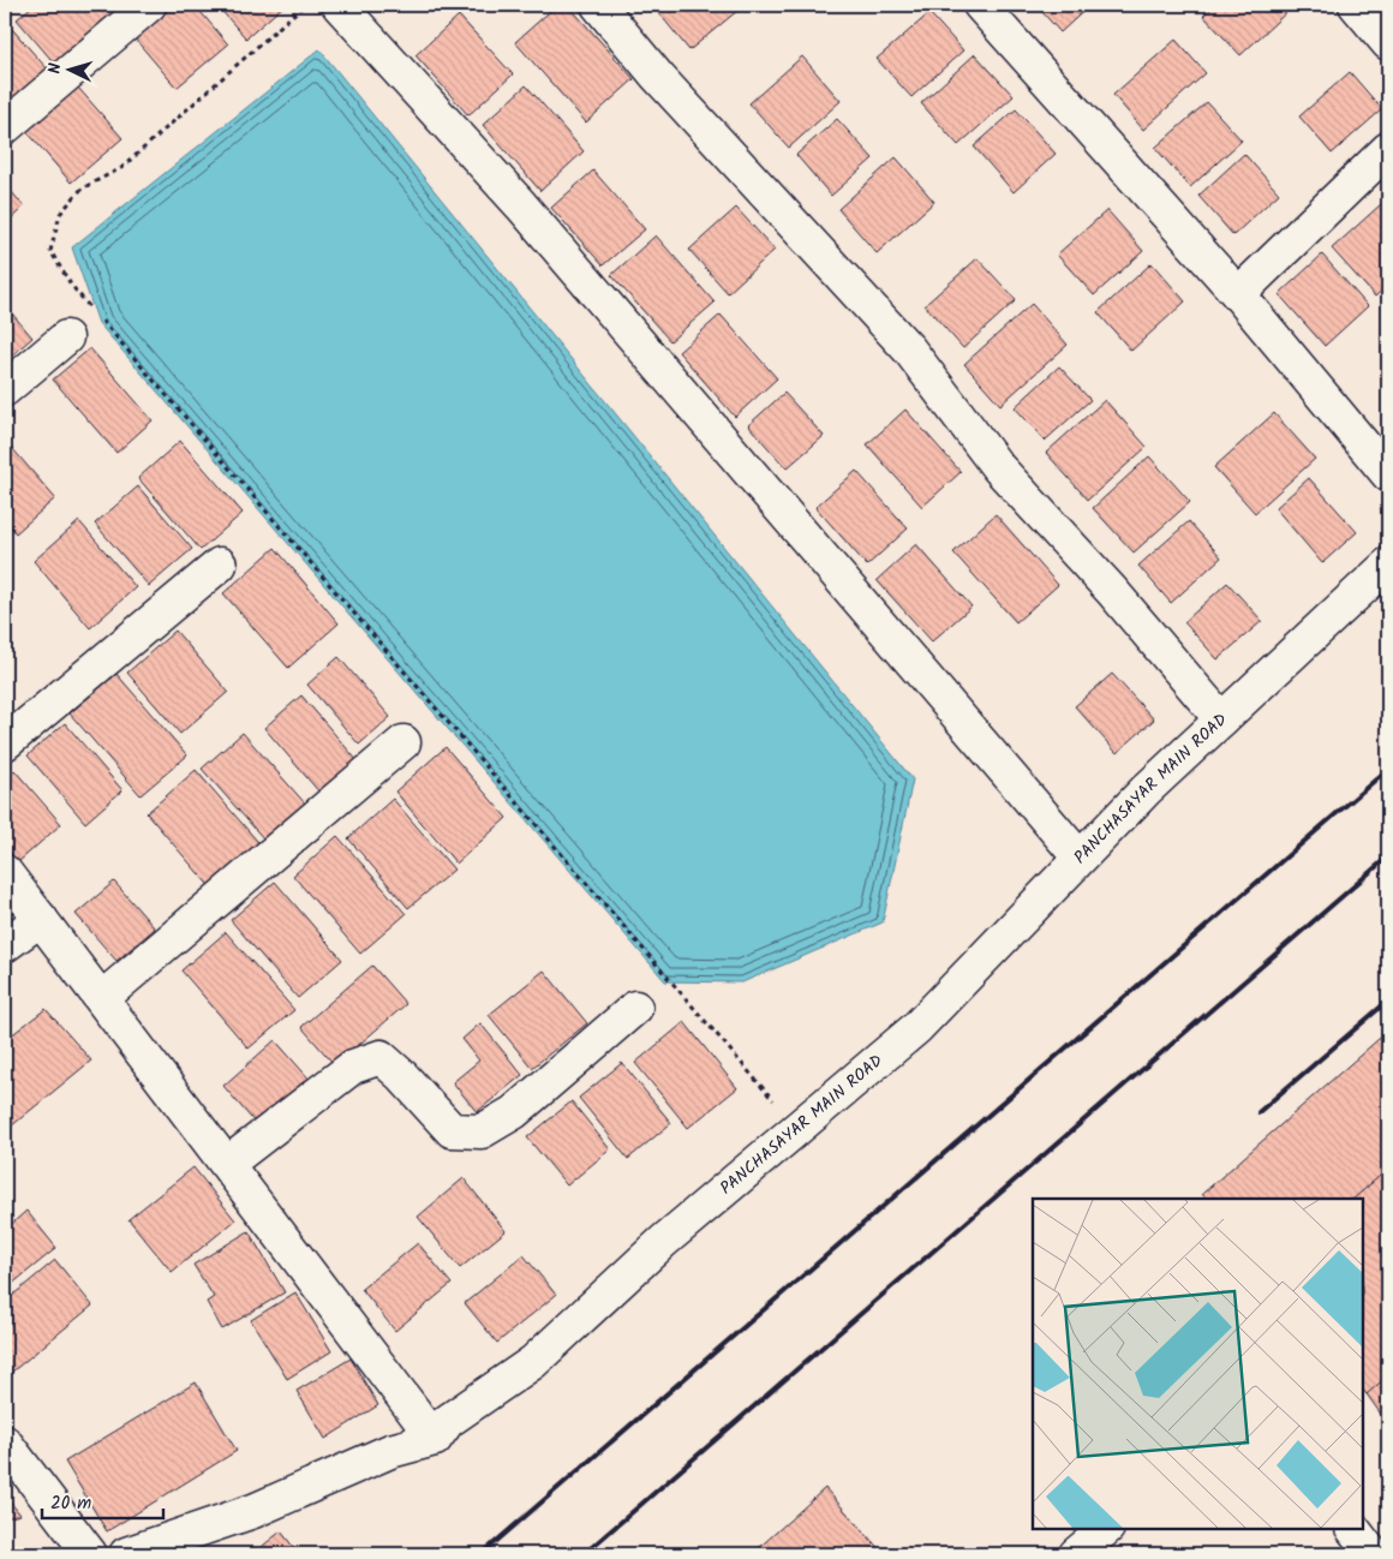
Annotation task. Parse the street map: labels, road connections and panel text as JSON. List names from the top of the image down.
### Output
{
  "streets": {
    "street": ["PANCHASAYAR MAIN ROAD"]
  },
  "scale_bar": "20 m",
  "north": "left"
}
